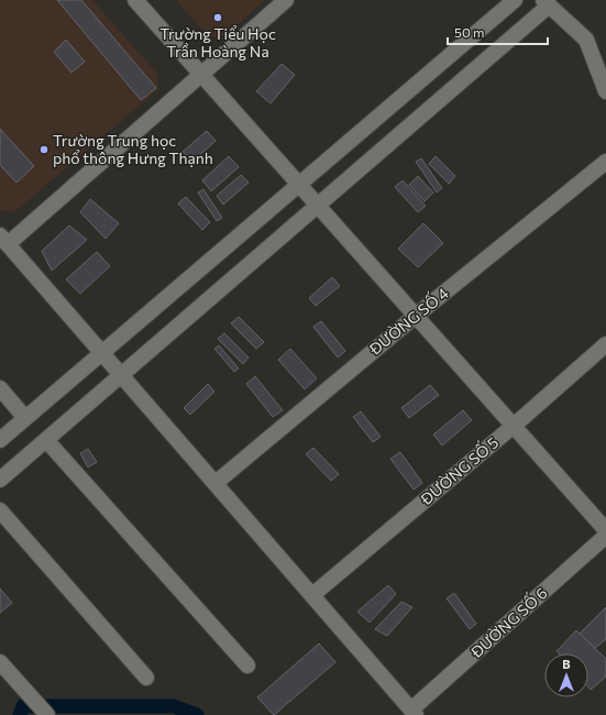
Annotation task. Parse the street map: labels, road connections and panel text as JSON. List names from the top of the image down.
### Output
{
  "streets": {
    "street": ["ĐƯỜNG SỐ 4", "ĐƯỜNG SỐ 5", "ĐƯỜNG SỐ 6"]
  },
  "places": ["Trường Tiểu Học Trần Hoàng Na", "Trường Trung học phổ thông Hưng Thạnh"],
  "scale_bar": "50 m",
  "north": "top"
}
